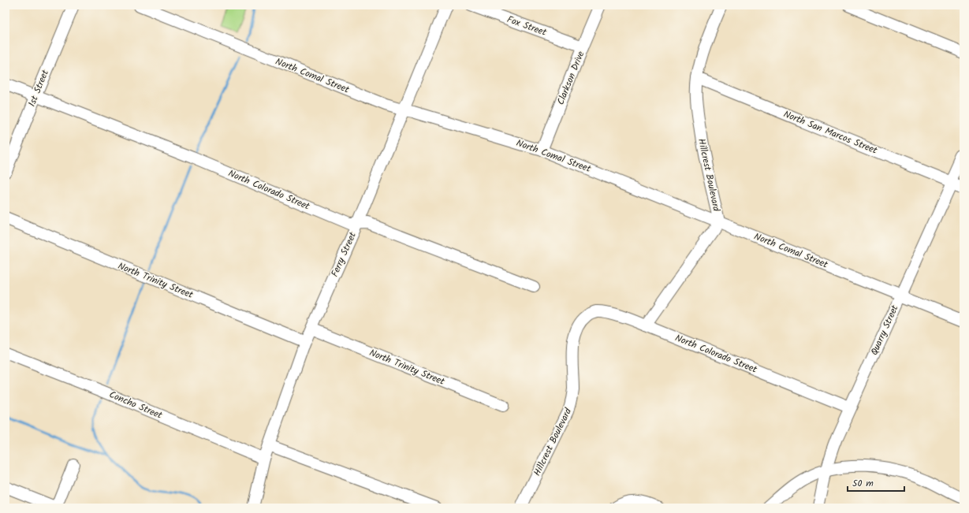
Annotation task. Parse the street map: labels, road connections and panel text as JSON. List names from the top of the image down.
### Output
{
  "streets": {
    "street": [
      "Fox Street",
      "North Comal Street",
      "Clarkson Drive",
      "1st Street",
      "North San Marcos Street",
      "Hillcrest Boulevard",
      "North Colorado Street",
      "Ferry Street",
      "North Trinity Street",
      "Quarry Street",
      "Concho Street"
    ]
  },
  "crossings": [
    ["Fox Street", "Clarkson Drive"],
    ["North Comal Street", "Clarkson Drive"],
    ["North Comal Street", "Hillcrest Boulevard"],
    ["North Comal Street", "Ferry Street"],
    ["North Comal Street", "Quarry Street"],
    ["1st Street", "North Colorado Street"],
    ["North San Marcos Street", "Hillcrest Boulevard"],
    ["North San Marcos Street", "Quarry Street"],
    ["Hillcrest Boulevard", "North Colorado Street"],
    ["North Colorado Street", "Ferry Street"],
    ["North Colorado Street", "Quarry Street"],
    ["Ferry Street", "North Trinity Street"],
    ["Ferry Street", "Concho Street"]
  ],
  "scale_bar": "50 m"
}
